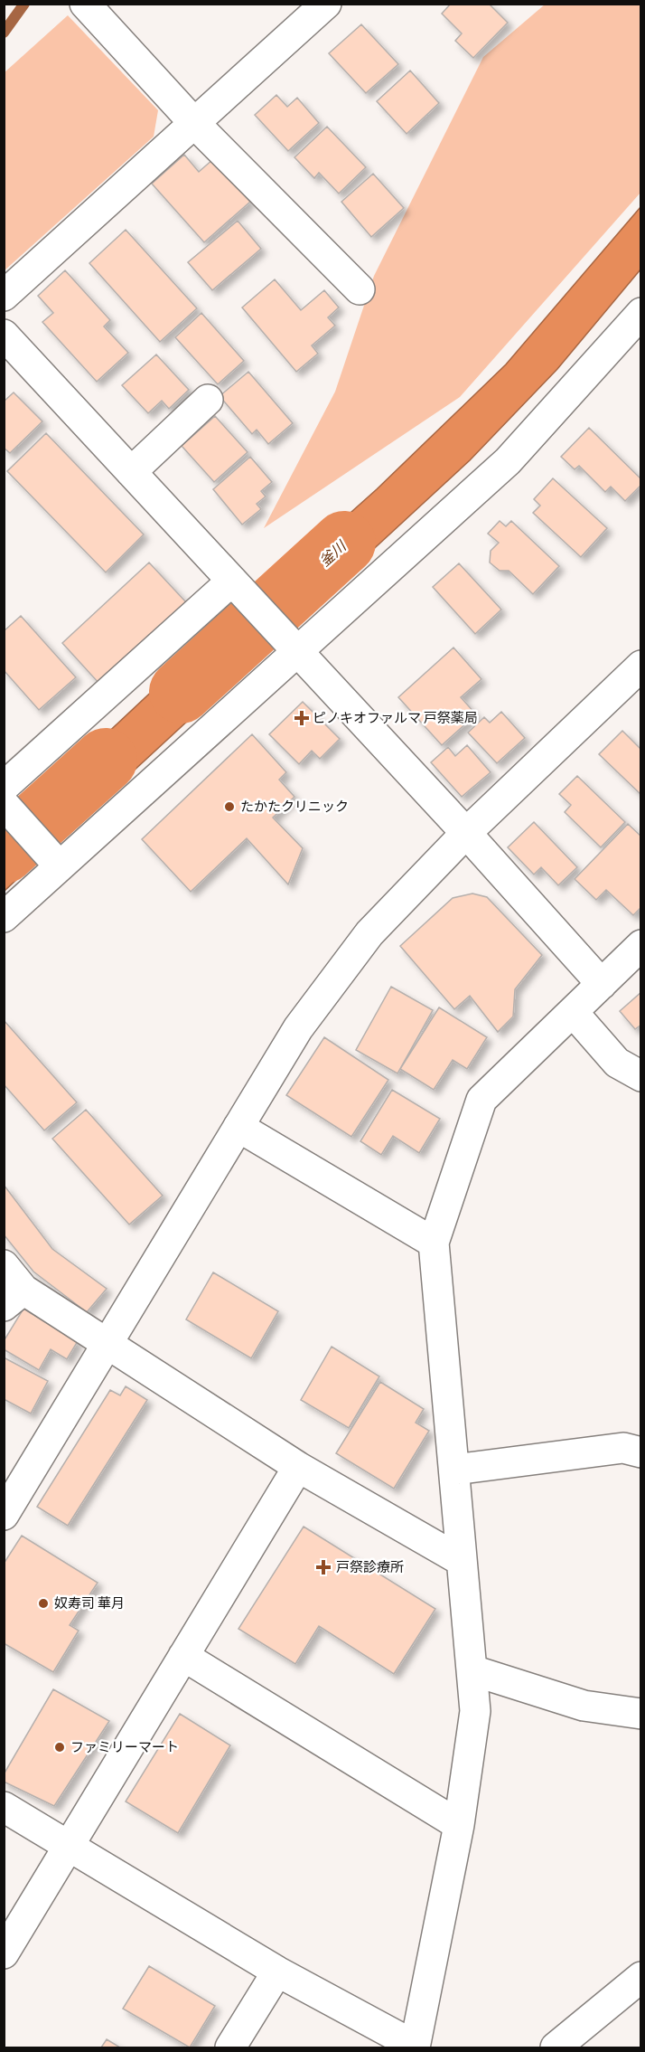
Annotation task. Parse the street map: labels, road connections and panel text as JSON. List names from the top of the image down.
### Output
{
  "water": ["釜川"],
  "places": {
    "health": ["ピノキオファルマ 戸祭薬局", "戸祭診療所"],
    "other": ["たかたクリニック", "奴寿司 華月", "ファミリーマート"]
  }
}
